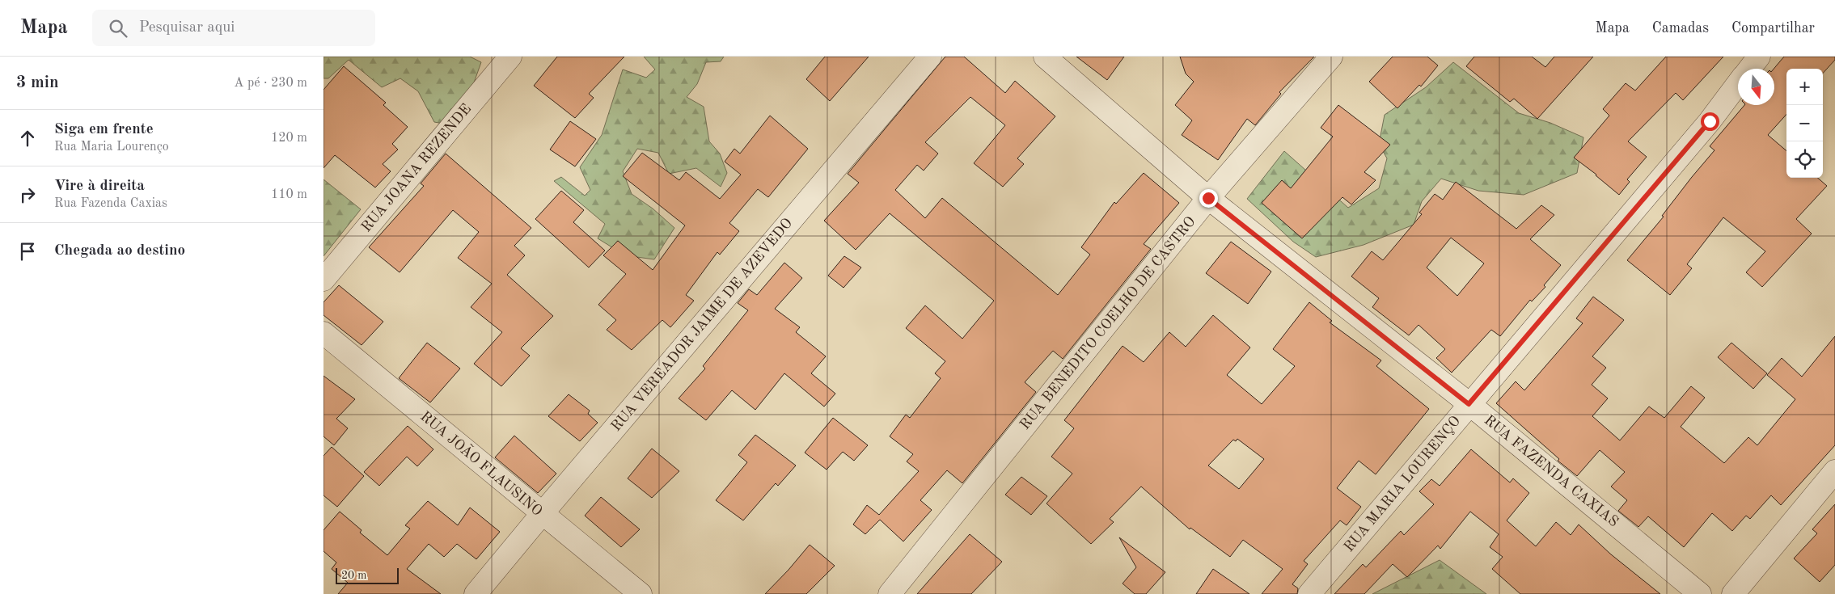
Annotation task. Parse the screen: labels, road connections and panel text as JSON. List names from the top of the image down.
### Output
{
  "streets": {
    "street": [
      "RUA JOANA REZENDE",
      "RUA BENEDITO COELHO DE CASTRO",
      "RUA VEREADOR JAIME DE AZEVEDO",
      "RUA JOÃO FLAUSINO",
      "RUA FAZENDA CAXIAS",
      "RUA MARIA LOURENÇO"
    ]
  },
  "crossings": [
    ["RUA BENEDITO COELHO DE CASTRO", "RUA FAZENDA CAXIAS"],
    ["RUA VEREADOR JAIME DE AZEVEDO", "RUA JOÃO FLAUSINO"],
    ["RUA FAZENDA CAXIAS", "RUA MARIA LOURENÇO"]
  ],
  "scale_bar": "20 m",
  "north": "bottom",
  "page": {
    "header": "Mapa",
    "search": "Pesquisar aqui",
    "nav": ["Mapa", "Camadas", "Compartilhar"],
    "heading": ["3 min", "A pé · 230 m"],
    "map_buttons": ["+", "−"],
    "list": [
      ["Siga em frente", "Rua Maria Lourenço", "120 m"],
      ["Vire à direita", "Rua Fazenda Caxias", "110 m"],
      "Chegada ao destino"
    ],
    "scale": "20 m"
  }
}
